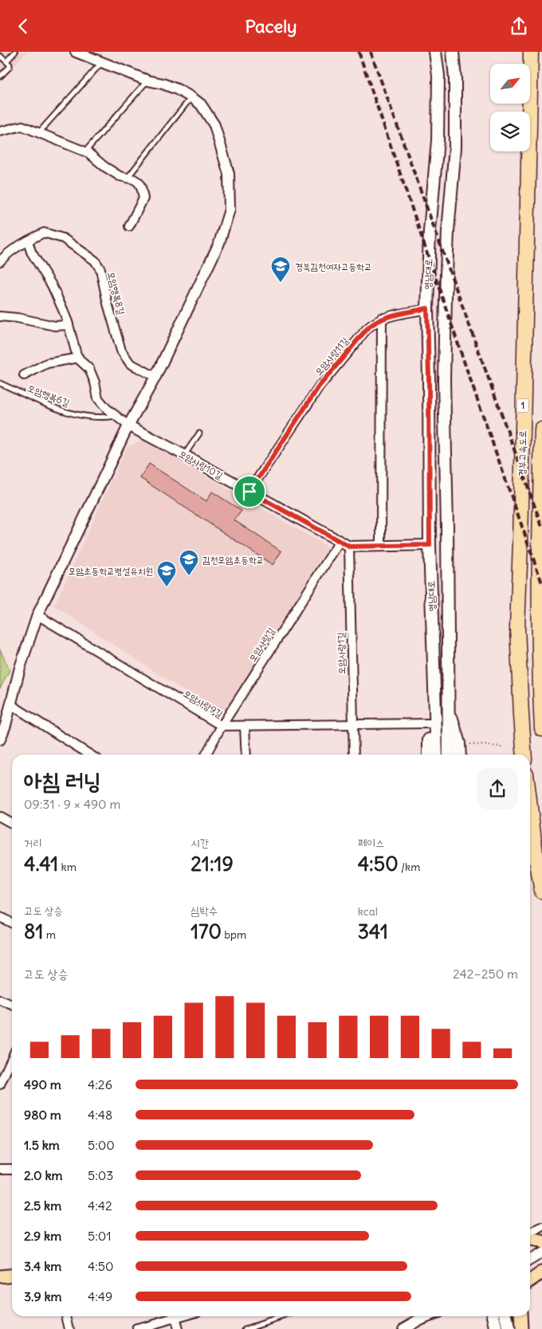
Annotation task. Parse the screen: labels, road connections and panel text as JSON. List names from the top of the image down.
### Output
{
  "streets": {
    "highway": ["1", "경부고속도로"],
    "main road": ["영남대로"],
    "street": [
      "모암행복8길",
      "모암사랑11길",
      "모암사랑10길",
      "모암사랑길",
      "모암사랑1길",
      "모암사랑9길"
    ],
    "lane": ["모암행복6길"]
  },
  "crossings": [
    ["영남대로", "모암사랑11길"],
    ["영남대로", "모암사랑10길"],
    ["모암사랑11길", "모암사랑10길"],
    ["모암사랑10길", "모암사랑길"],
    ["모암사랑10길", "모암사랑1길"],
    ["모암사랑길", "모암사랑9길"],
    ["모암사랑1길", "모암사랑9길"]
  ],
  "places": {
    "school or university": ["경북김천여자고등학교", "김천모암초등학교", "모암초등학교병설유치원"]
  },
  "north": "top right",
  "page": {
    "header": "Pacely",
    "heading": ["아침 러닝", "09:31 · 9 × 490 m"],
    "stats": [
      ["거리", "4.41 km"],
      ["시간", "21:19"],
      ["페이스", "4:50 /km"],
      ["고도 상승", "81 m"],
      ["심박수", "170 bpm"],
      ["kcal", "341"]
    ],
    "chart": ["고도 상승", "242–250 m"],
    "list": [
      {
        "name": "490 m",
        "note": "4:26"
      },
      {
        "name": "980 m",
        "note": "4:48"
      },
      {
        "name": "1.5 km",
        "note": "5:00"
      },
      {
        "name": "2.0 km",
        "note": "5:03"
      },
      {
        "name": "2.5 km",
        "note": "4:42"
      },
      {
        "name": "2.9 km",
        "note": "5:01"
      },
      {
        "name": "3.4 km",
        "note": "4:50"
      },
      {
        "name": "3.9 km",
        "note": "4:49"
      }
    ]
  }
}
